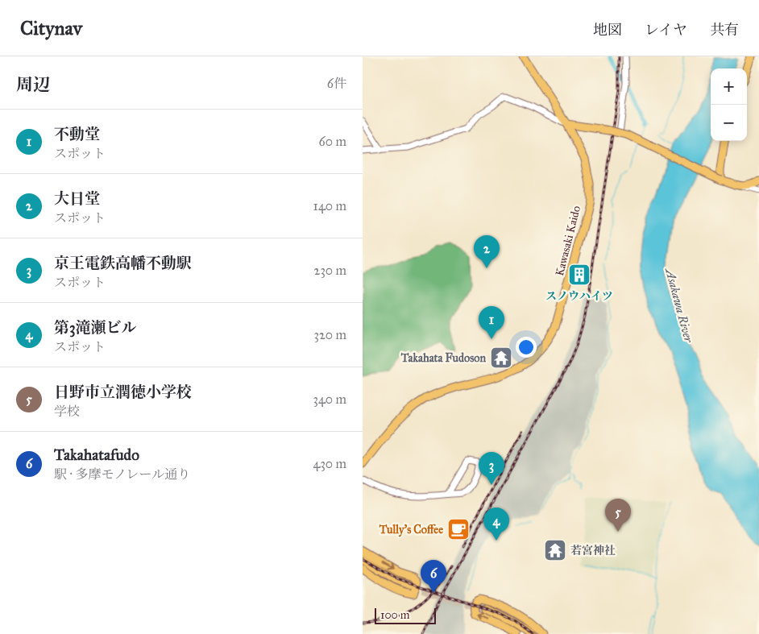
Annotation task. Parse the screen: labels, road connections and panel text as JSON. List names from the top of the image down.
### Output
{
  "streets": {
    "main road": ["Kawasaki Kaido"]
  },
  "water": ["Asakawa River"],
  "places": {
    "building": ["スノウハイツ"],
    "temple": ["Takahata Fudoson", "若宮神社"],
    "cafe": ["Tully's Coffee"]
  },
  "scale_bar": "100 m",
  "page": {
    "header": "Citynav",
    "nav": ["地図", "レイヤ", "共有"],
    "heading": ["周辺", "6件"],
    "map_buttons": ["+", "−"],
    "list": [
      {
        "mark": "1",
        "name": "不動堂",
        "note": "スポット",
        "value": "60 m"
      },
      {
        "mark": "2",
        "name": "大日堂",
        "note": "スポット",
        "value": "140 m"
      },
      {
        "mark": "3",
        "name": "京王電鉄高幡不動駅",
        "note": "スポット",
        "value": "230 m"
      },
      {
        "mark": "4",
        "name": "第3滝瀬ビル",
        "note": "スポット",
        "value": "320 m"
      },
      {
        "mark": "5",
        "name": "日野市立潤徳小学校",
        "note": "学校",
        "value": "340 m"
      },
      {
        "mark": "6",
        "name": "Takahatafudo",
        "note": "駅 · 多摩モノレール通り",
        "value": "430 m"
      }
    ],
    "pins": [
      "2",
      "1",
      "3",
      "5",
      "4",
      "6"
    ],
    "scale": "100 m"
  }
}
